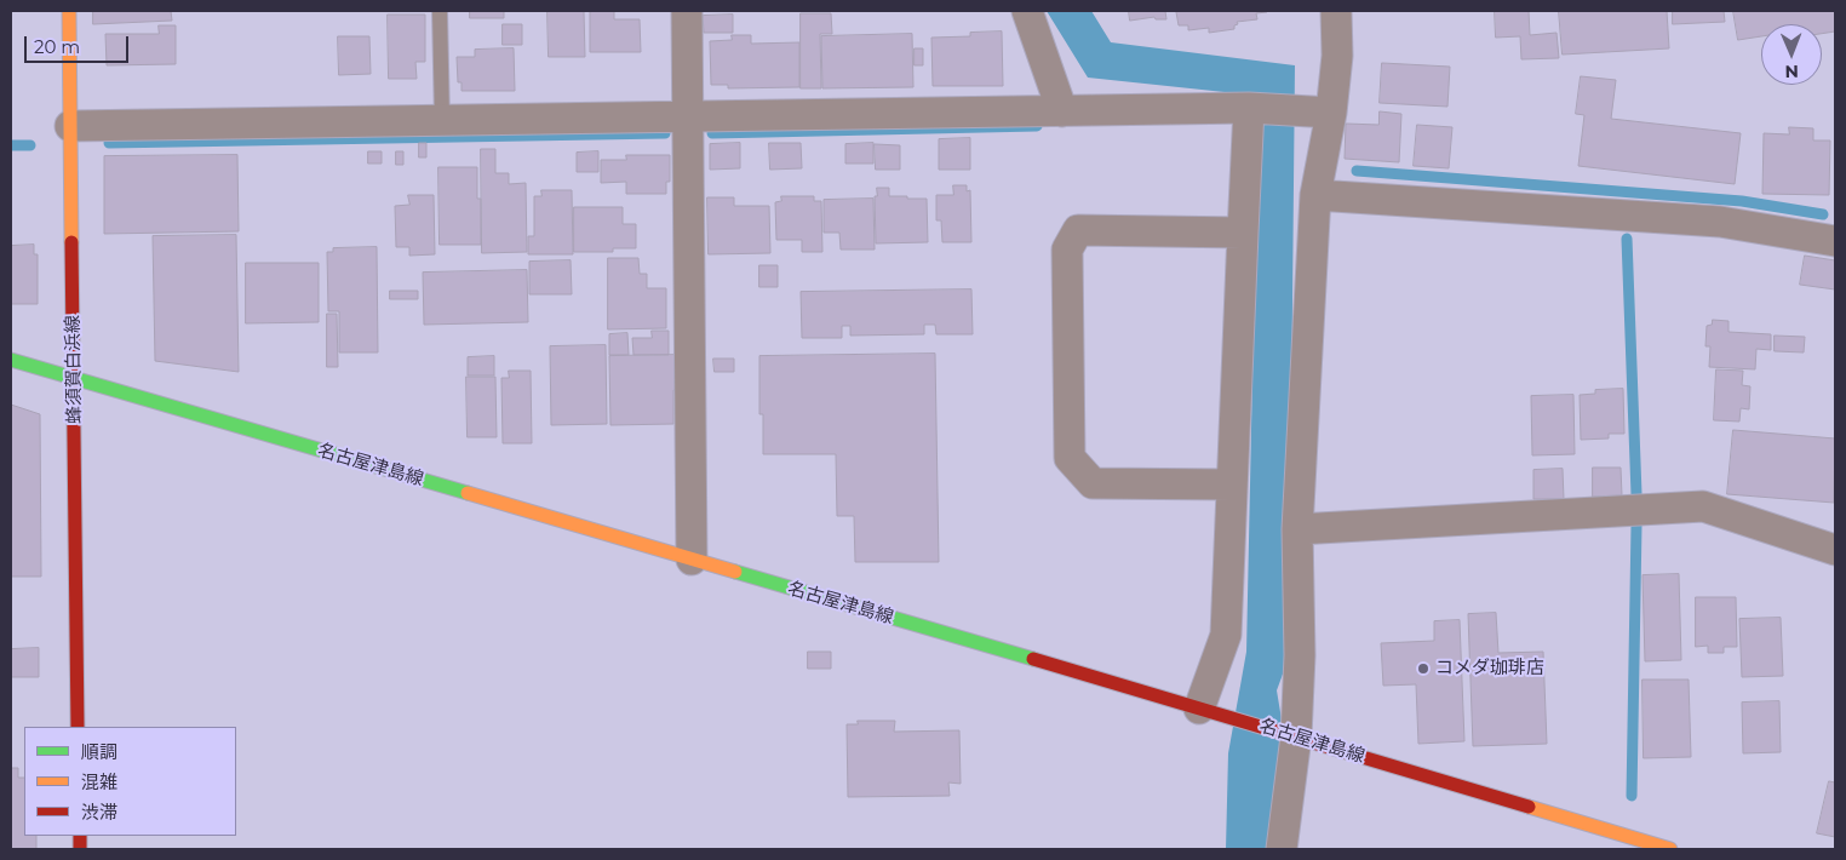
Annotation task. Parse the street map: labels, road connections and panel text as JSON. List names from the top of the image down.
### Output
{
  "streets": {
    "main road": ["蜂須賀白浜線", "名古屋津島線"]
  },
  "crossings": [
    ["蜂須賀白浜線", "名古屋津島線"]
  ],
  "places": ["コメダ珈琲店"],
  "legend": ["順調", "混雑", "渋滞"],
  "scale_bar": "20 m",
  "north": "bottom"
}
